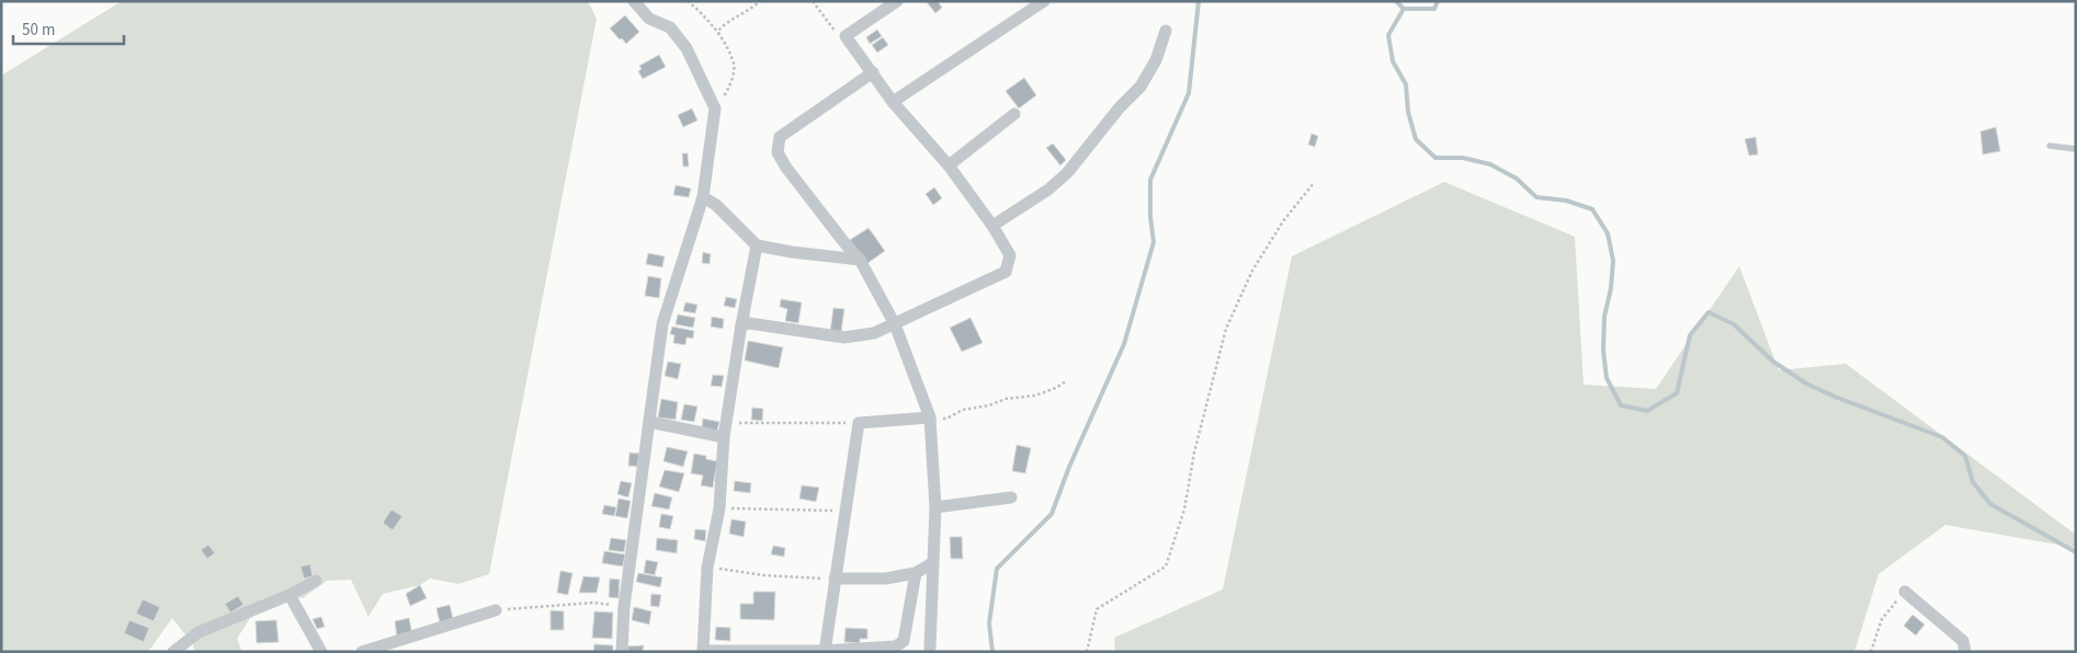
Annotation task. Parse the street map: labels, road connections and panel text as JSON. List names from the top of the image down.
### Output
{
  "scale_bar": "50 m"
}
